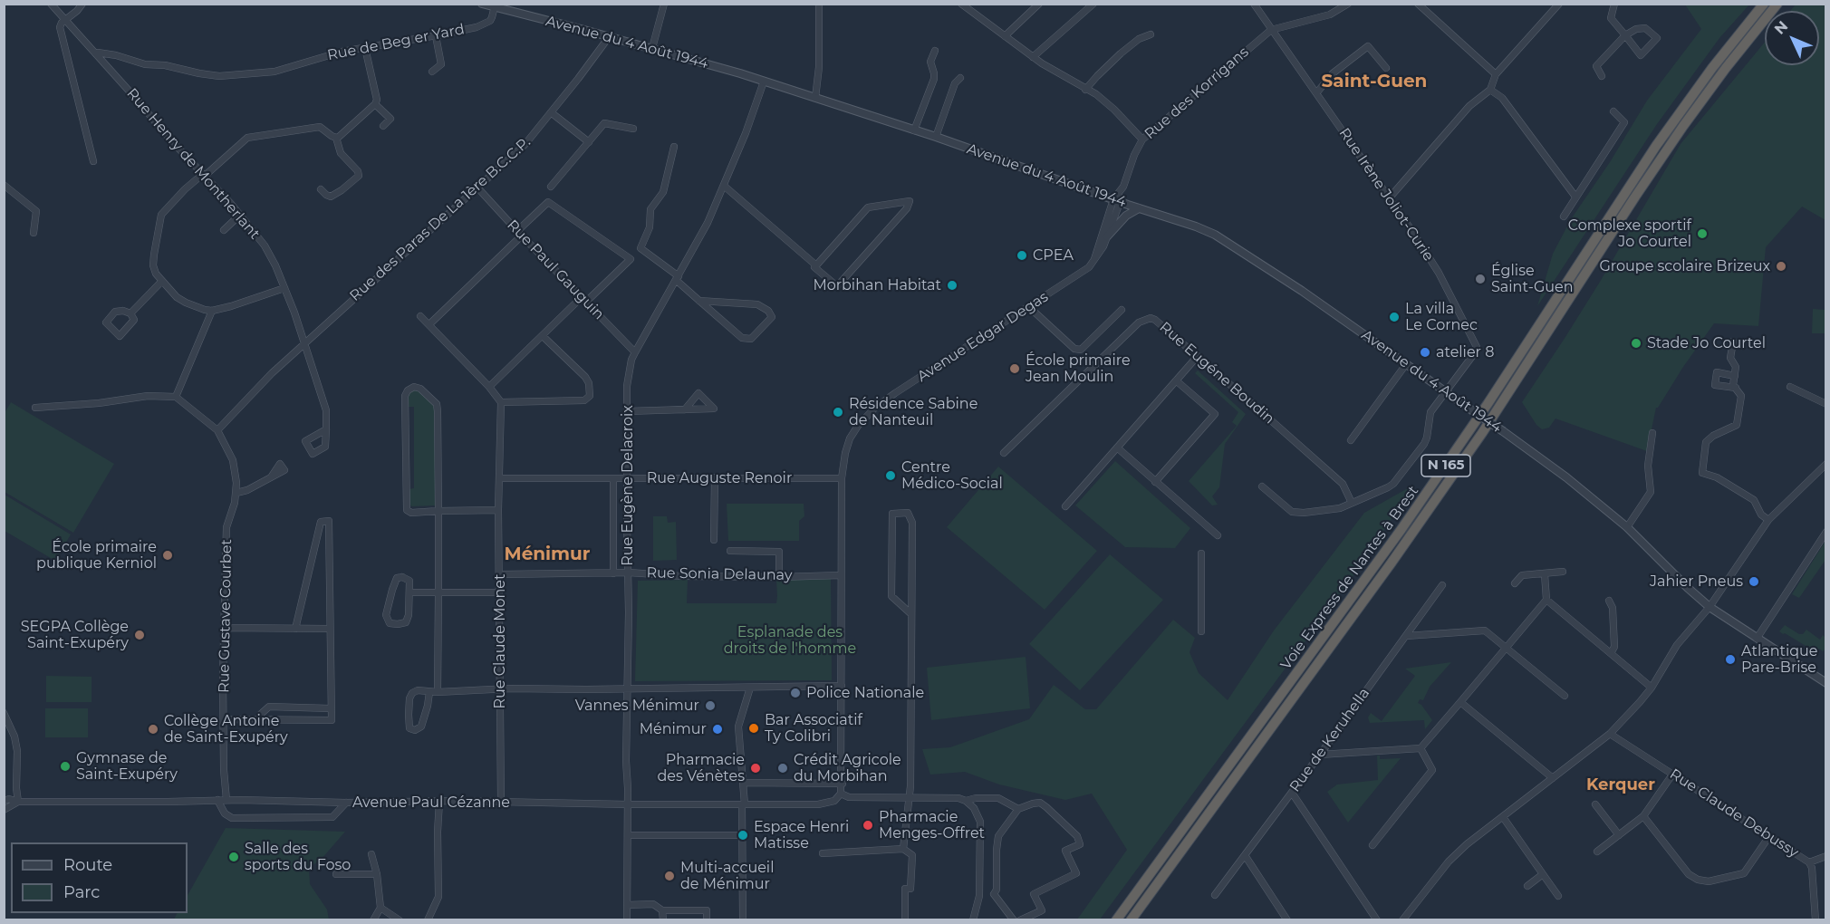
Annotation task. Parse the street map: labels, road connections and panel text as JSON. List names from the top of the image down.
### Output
{
  "streets": {
    "highway": ["N 165", "Voie Express de Nantes à Brest"],
    "street": [
      "Rue de Beg er Yard",
      "Avenue du 4 Août 1944",
      "Rue des Korrigans",
      "Rue Henry de Montherlant",
      "Rue Irène Joliot-Curie",
      "Rue des Paras De La 1ère B.C.C.P.",
      "Rue Paul Gauguin",
      "Avenue Edgar Degas",
      "Rue Eugéne Boudin",
      "Rue Auguste Renoir",
      "Rue Eugène Delacroix",
      "Rue Sonia Delaunay",
      "Rue Gustave Courbet",
      "Rue Claude Monet",
      "Rue de Keruhella",
      "Avenue Paul Cézanne",
      "Rue Claude Debussy"
    ]
  },
  "crossings": [
    ["Rue de Beg er Yard", "Avenue du 4 Août 1944"],
    ["Rue de Beg er Yard", "Rue Henry de Montherlant"],
    ["Avenue du 4 Août 1944", "Rue des Korrigans"],
    ["Avenue du 4 Août 1944", "Rue Irène Joliot-Curie"],
    ["Avenue du 4 Août 1944", "Rue des Paras De La 1ère B.C.C.P."],
    ["Avenue du 4 Août 1944", "Avenue Edgar Degas"],
    ["Avenue du 4 Août 1944", "Rue Eugène Delacroix"],
    ["Rue des Korrigans", "Rue Irène Joliot-Curie"],
    ["Rue des Korrigans", "Avenue Edgar Degas"],
    ["Rue Henry de Montherlant", "Rue des Paras De La 1ère B.C.C.P."],
    ["Rue des Paras De La 1ère B.C.C.P.", "Rue Paul Gauguin"],
    ["Rue Paul Gauguin", "Rue Eugène Delacroix"],
    ["Avenue Edgar Degas", "Rue Auguste Renoir"],
    ["Avenue Edgar Degas", "Rue Sonia Delaunay"],
    ["Avenue Edgar Degas", "Avenue Paul Cézanne"],
    ["Rue Auguste Renoir", "Rue Eugène Delacroix"],
    ["Rue Auguste Renoir", "Rue Claude Monet"],
    ["Rue Eugène Delacroix", "Rue Sonia Delaunay"],
    ["Rue Eugène Delacroix", "Avenue Paul Cézanne"],
    ["Rue Sonia Delaunay", "Rue Claude Monet"],
    ["Rue Gustave Courbet", "Avenue Paul Cézanne"],
    ["Rue Claude Monet", "Avenue Paul Cézanne"]
  ],
  "districts": ["Saint-Guen", "Ménimur", "Kerquer"],
  "parks": ["Esplanade des droits de l'homme"],
  "places": [
    "Complexe sportif Jo Courtel",
    "CPEA",
    "Groupe scolaire Brizeux",
    "Église Saint-Guen",
    "Morbihan Habitat",
    "La villa Le Cornec",
    "Stade Jo Courtel",
    "atelier 8",
    "École primaire Jean Moulin",
    "Résidence Sabine de Nanteuil",
    "Centre Médico-Social",
    "École primaire publique Kerniol",
    "Jahier Pneus",
    "SEGPA Collège Saint-Exupéry",
    "Atlantique Pare-Brise",
    "Police Nationale",
    "Vannes Ménimur",
    "Bar Associatif Ty Colibri",
    "Collège Antoine de Saint-Exupéry",
    "Ménimur",
    "Gymnase de Saint-Exupéry",
    "Pharmacie des Vénètes",
    "Crédit Agricole du Morbihan",
    "Pharmacie Menges-Offret",
    "Espace Henri Matisse",
    "Salle des sports du Foso",
    "Multi-accueil de Ménimur"
  ],
  "legend": ["Route", "Parc"],
  "north": "top left"
}
